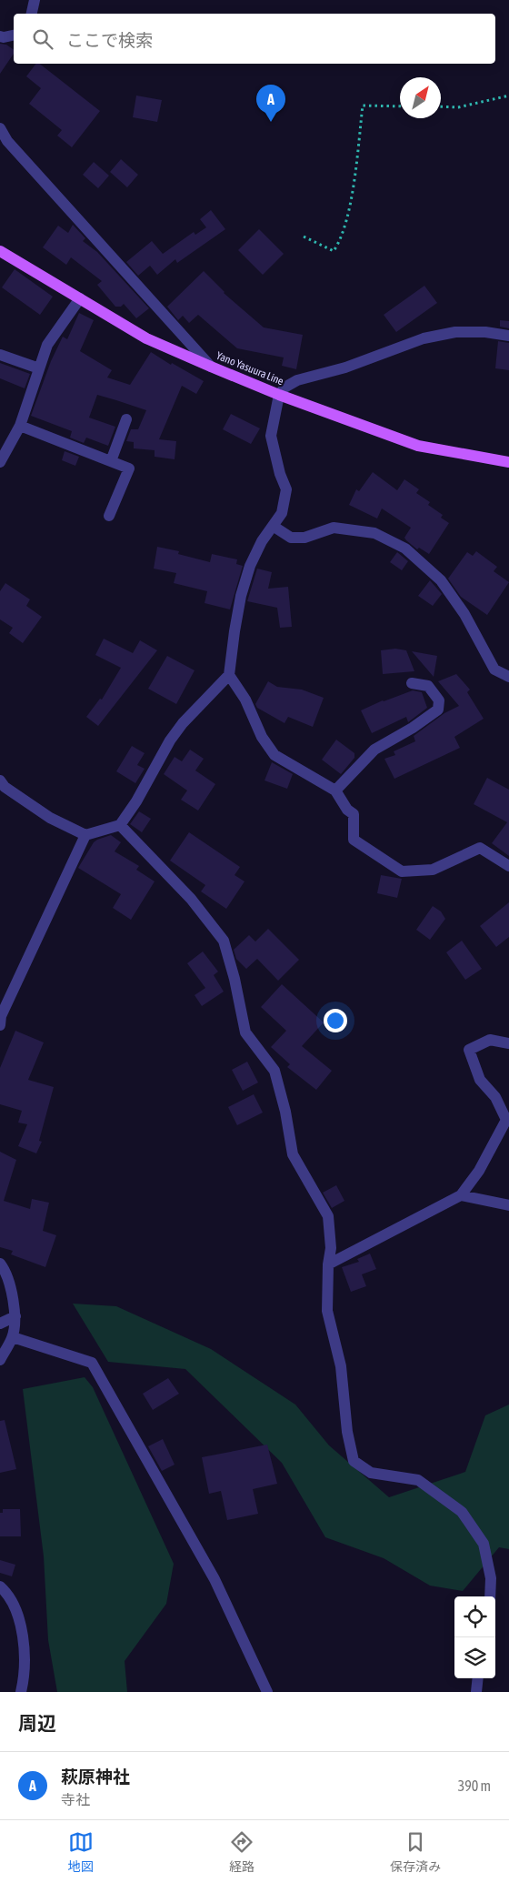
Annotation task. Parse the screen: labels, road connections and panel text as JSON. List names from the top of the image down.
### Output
{
  "streets": {
    "main road": ["Yano Yasuura Line"]
  },
  "north": "top right",
  "page": {
    "search": "ここで検索",
    "pins": "A",
    "heading": "周辺",
    "list": [
      {
        "mark": "A",
        "name": "萩原神社",
        "note": "寺社",
        "value": "390 m"
      }
    ],
    "nav": ["地図", "経路", "保存済み"]
  }
}
